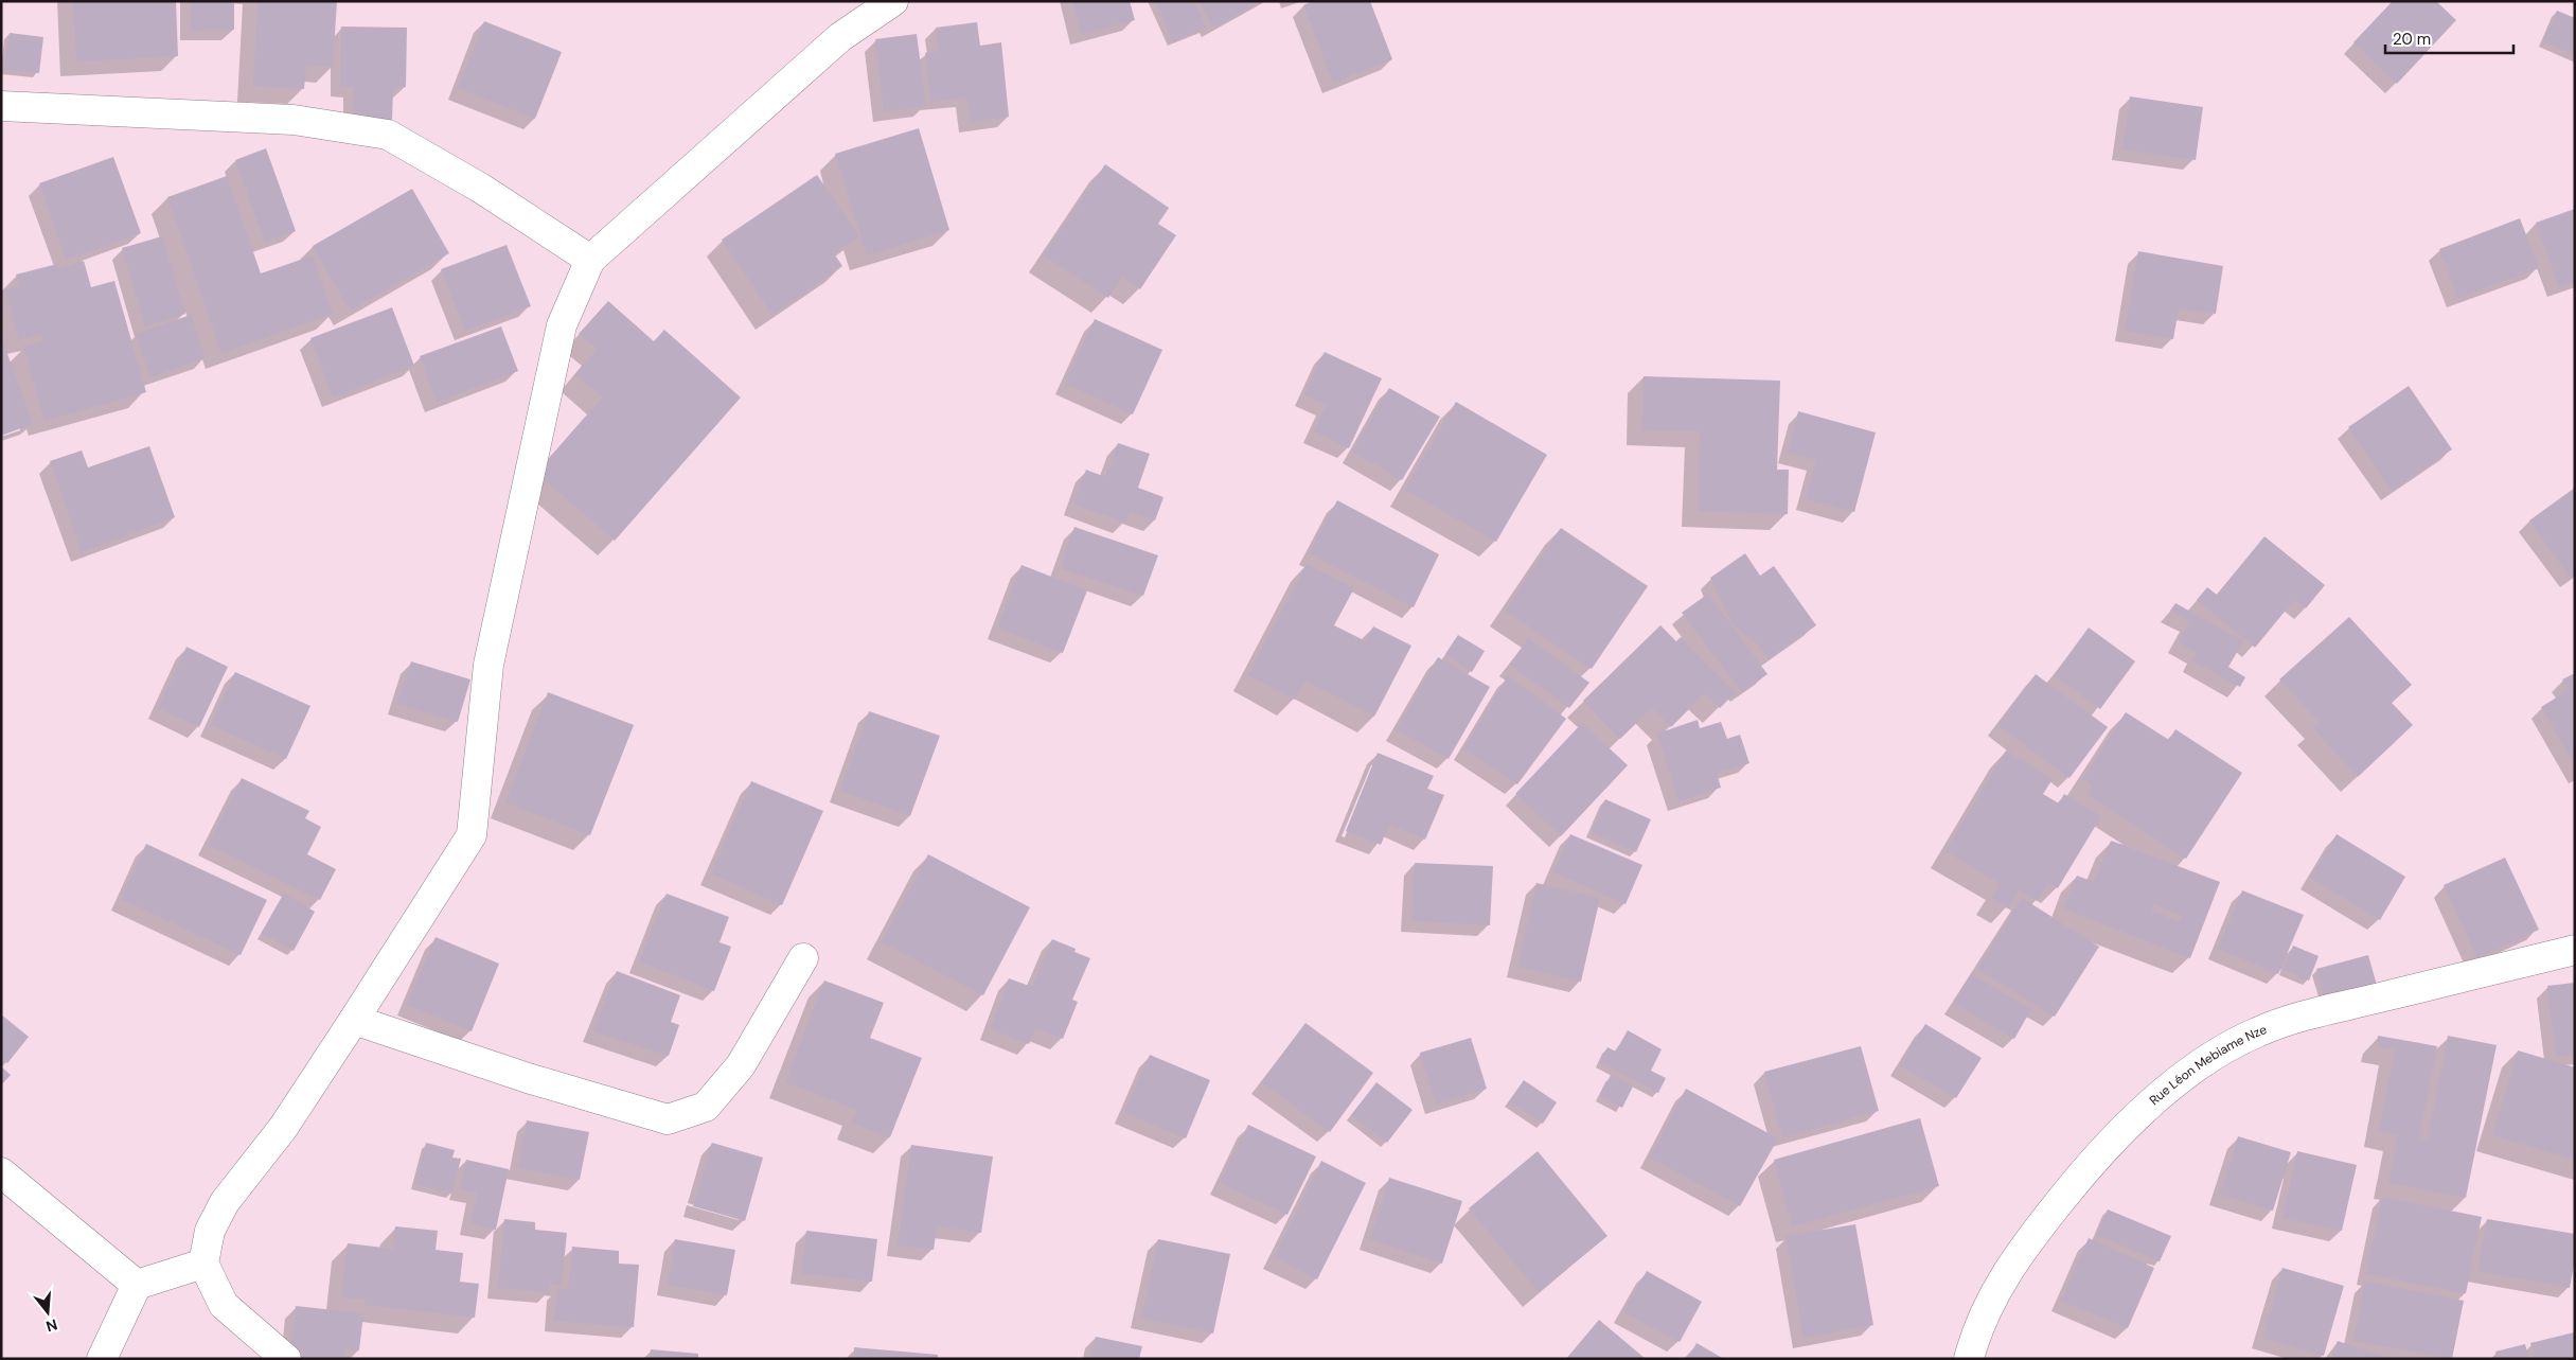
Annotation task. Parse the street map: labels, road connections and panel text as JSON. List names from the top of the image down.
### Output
{
  "streets": {
    "street": ["Rue Léon Mebiame Nze"]
  },
  "scale_bar": "20 m",
  "north": "bottom"
}
